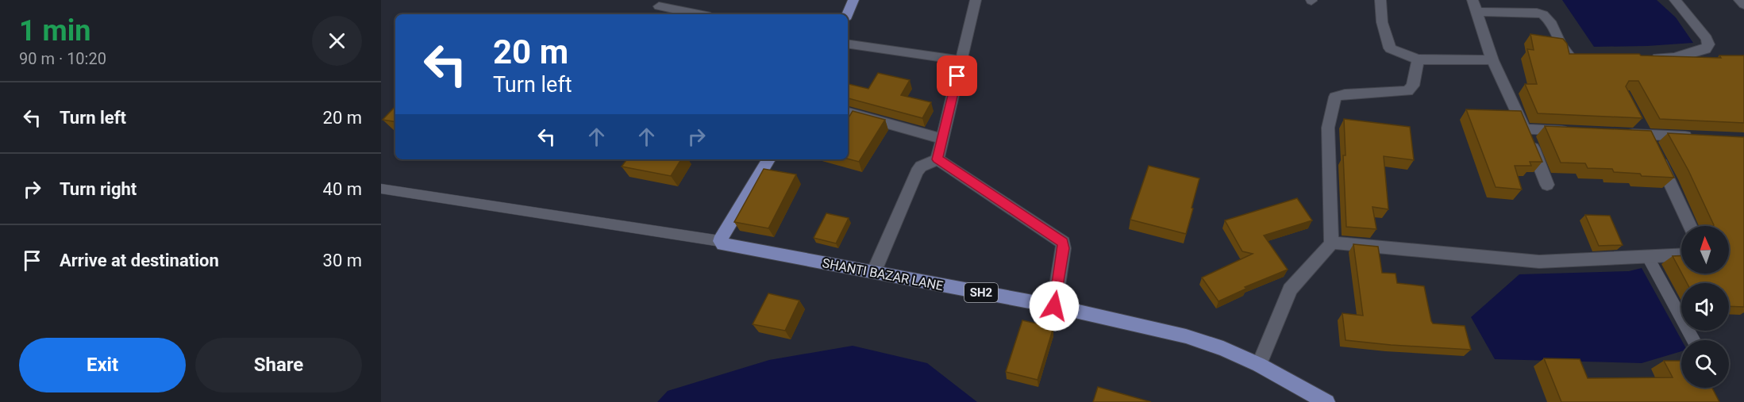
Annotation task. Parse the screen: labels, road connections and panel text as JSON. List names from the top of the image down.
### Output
{
  "streets": {
    "main road": ["SHANTI BAZAR LANE", "SH2"]
  },
  "north": "top",
  "page": {
    "heading": ["1 min", "90 m · 10:20"],
    "turn": ["20 m", "Turn left"],
    "list": [
      {
        "name": "Turn left",
        "value": "20 m"
      },
      {
        "name": "Turn right",
        "value": "40 m"
      },
      {
        "name": "Arrive at destination",
        "value": "30 m"
      }
    ],
    "buttons": ["Exit", "Share"]
  }
}
